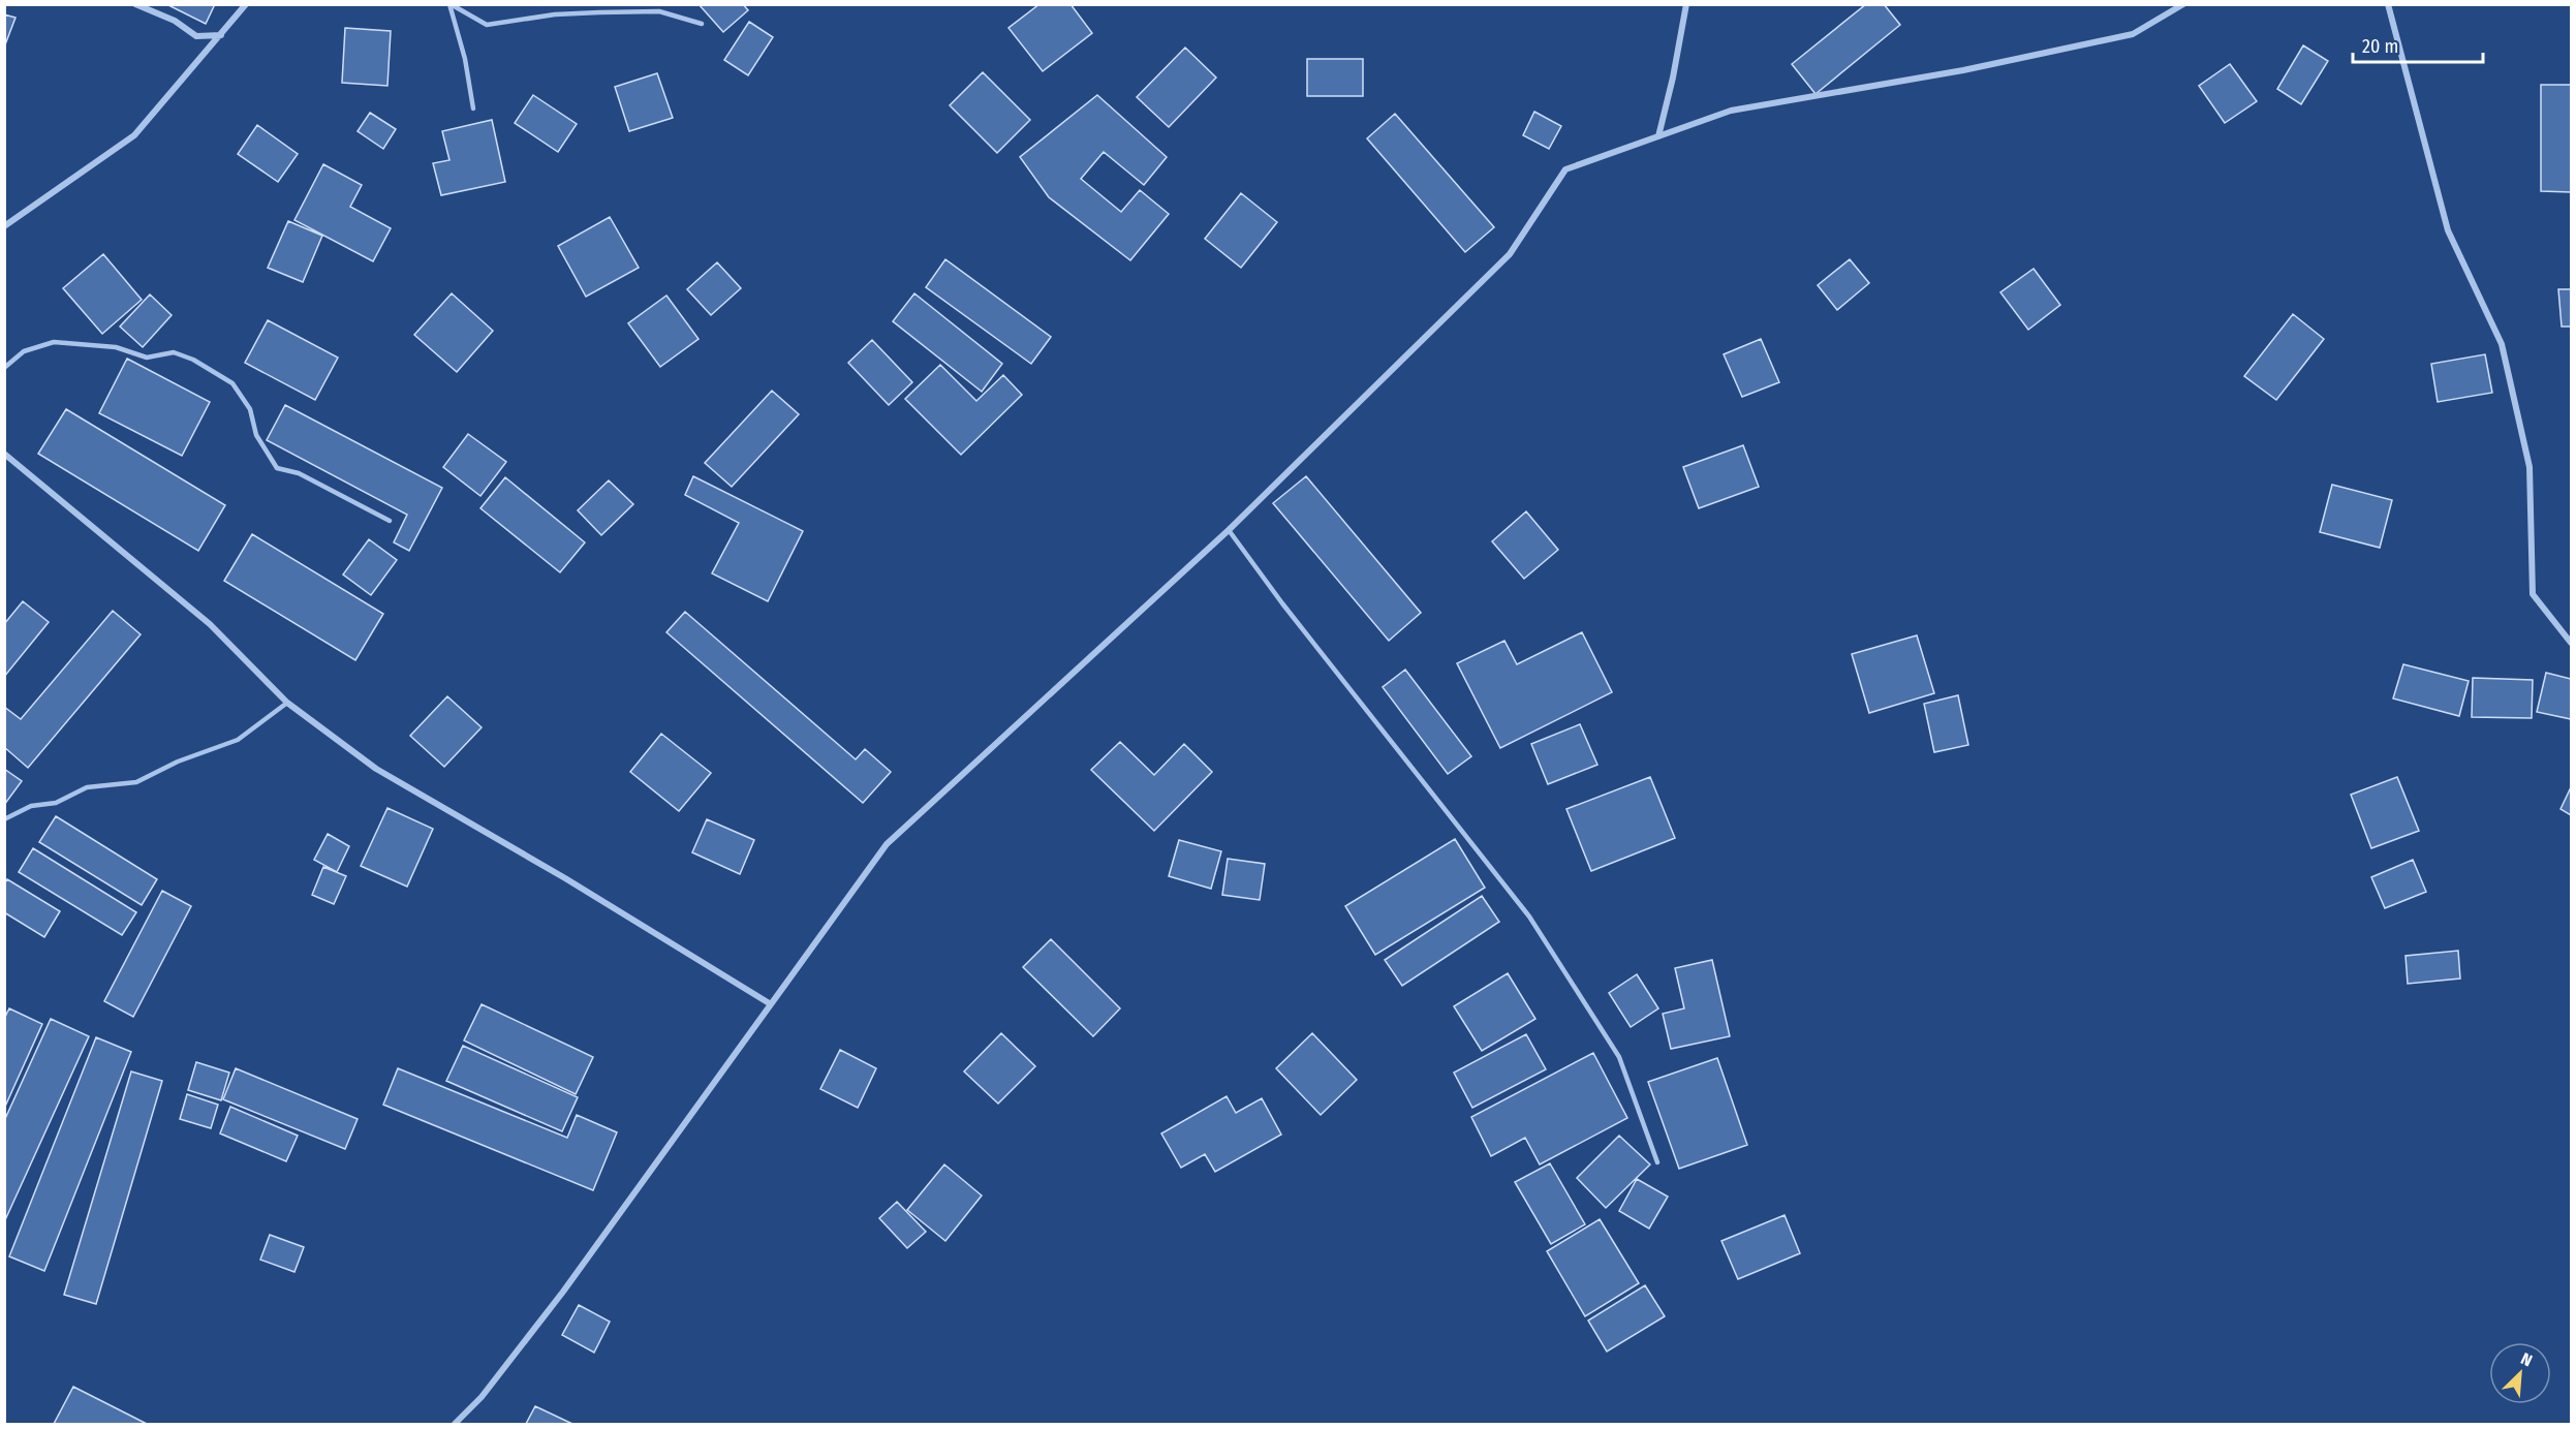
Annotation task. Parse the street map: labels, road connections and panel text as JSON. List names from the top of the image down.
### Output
{
  "scale_bar": "20 m",
  "north": "top right"
}
